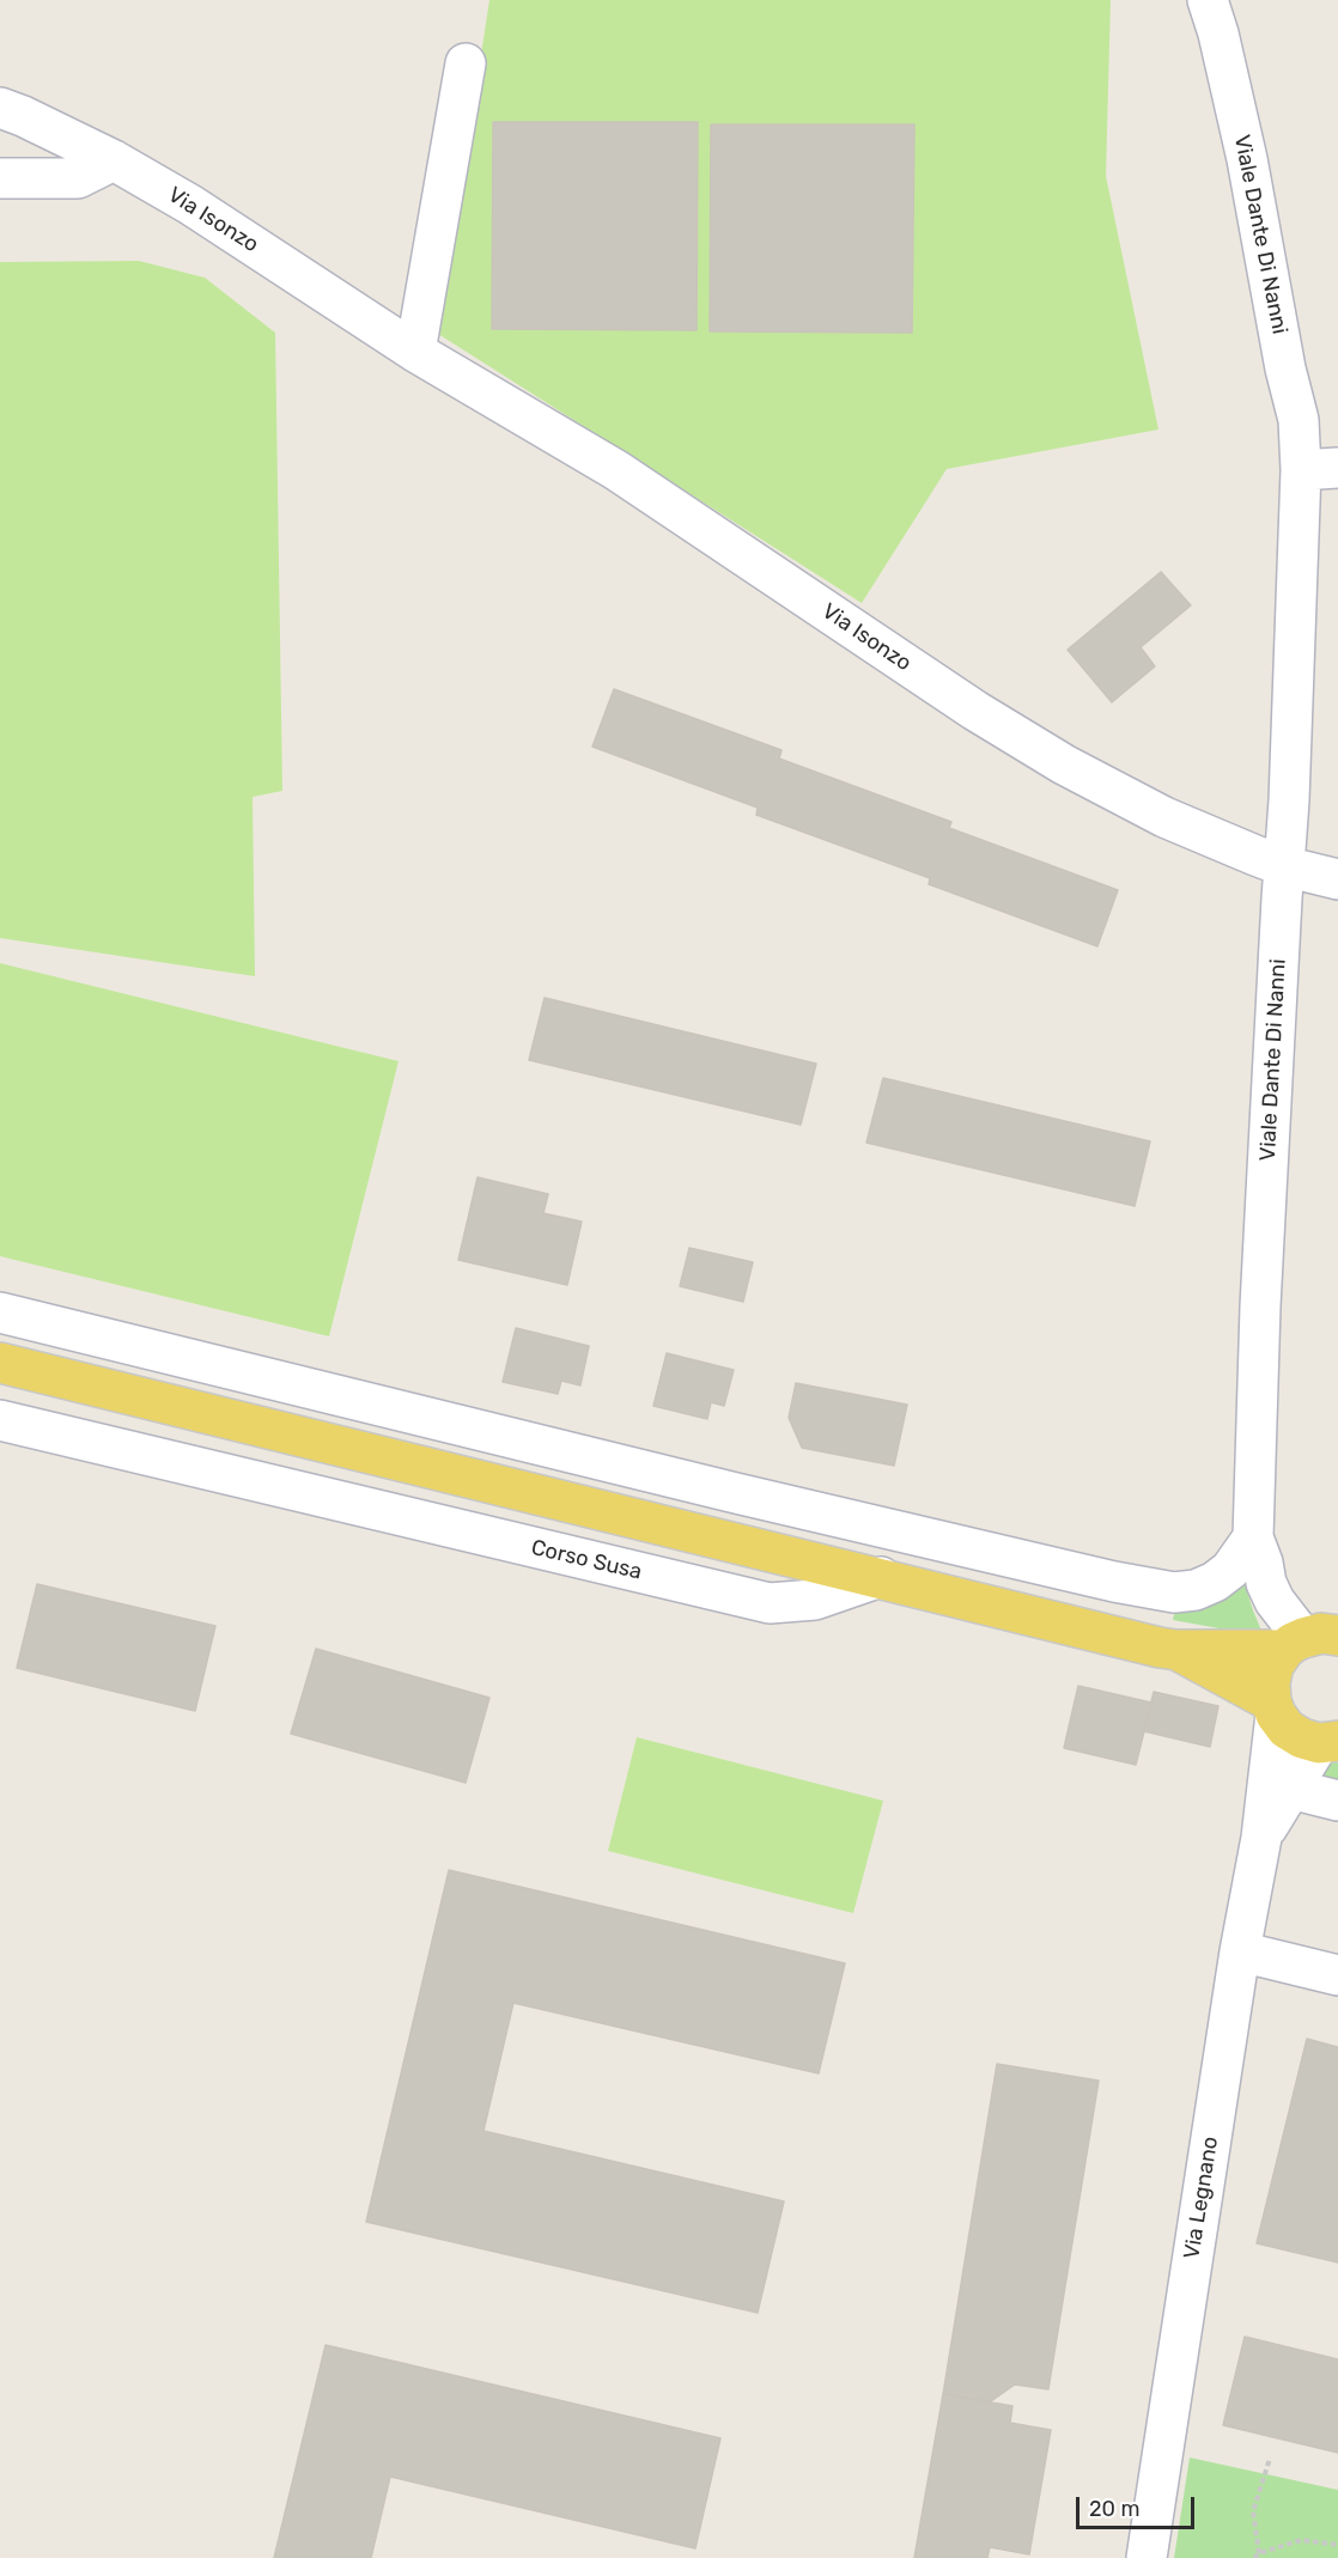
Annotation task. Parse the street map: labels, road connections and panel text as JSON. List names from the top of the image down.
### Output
{
  "streets": {
    "street": [
      "Via Isonzo",
      "Viale Dante Di Nanni",
      "Corso Susa",
      "Via Legnano"
    ]
  },
  "crossings": [
    ["Via Isonzo", "Viale Dante Di Nanni"]
  ],
  "scale_bar": "20 m"
}
